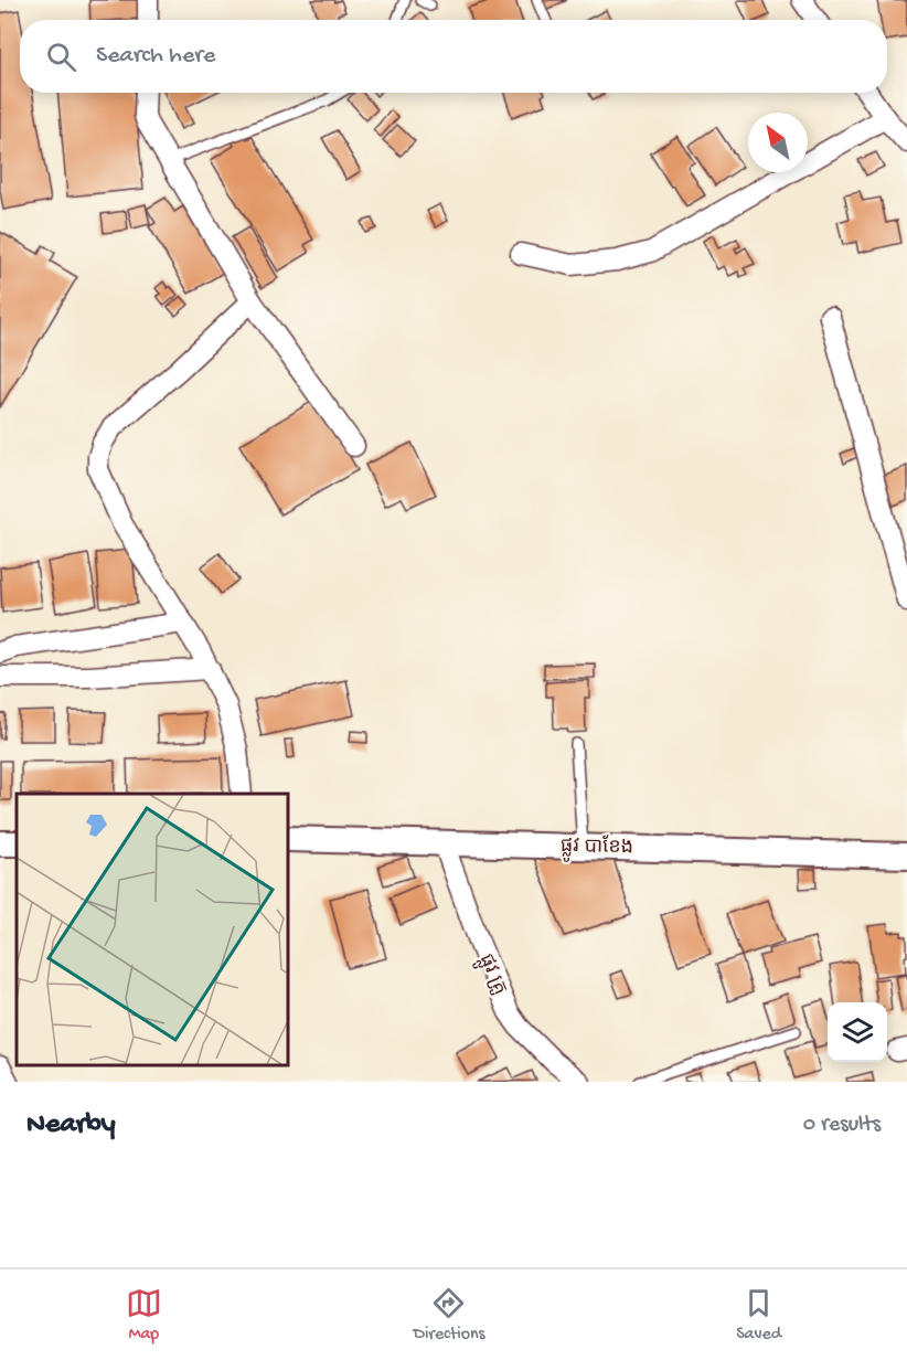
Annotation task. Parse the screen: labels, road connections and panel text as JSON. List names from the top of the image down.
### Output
{
  "streets": {
    "street": ["ផ្លូវ បាខែង", "ផ្លូវ គ្រូ"]
  },
  "crossings": [
    ["ផ្លូវ បាខែង", "ផ្លូវ គ្រូ"]
  ],
  "north": "top left",
  "page": {
    "search": "Search here",
    "heading": ["Nearby", "0 results"],
    "nav": ["Map", "Directions", "Saved"]
  }
}
